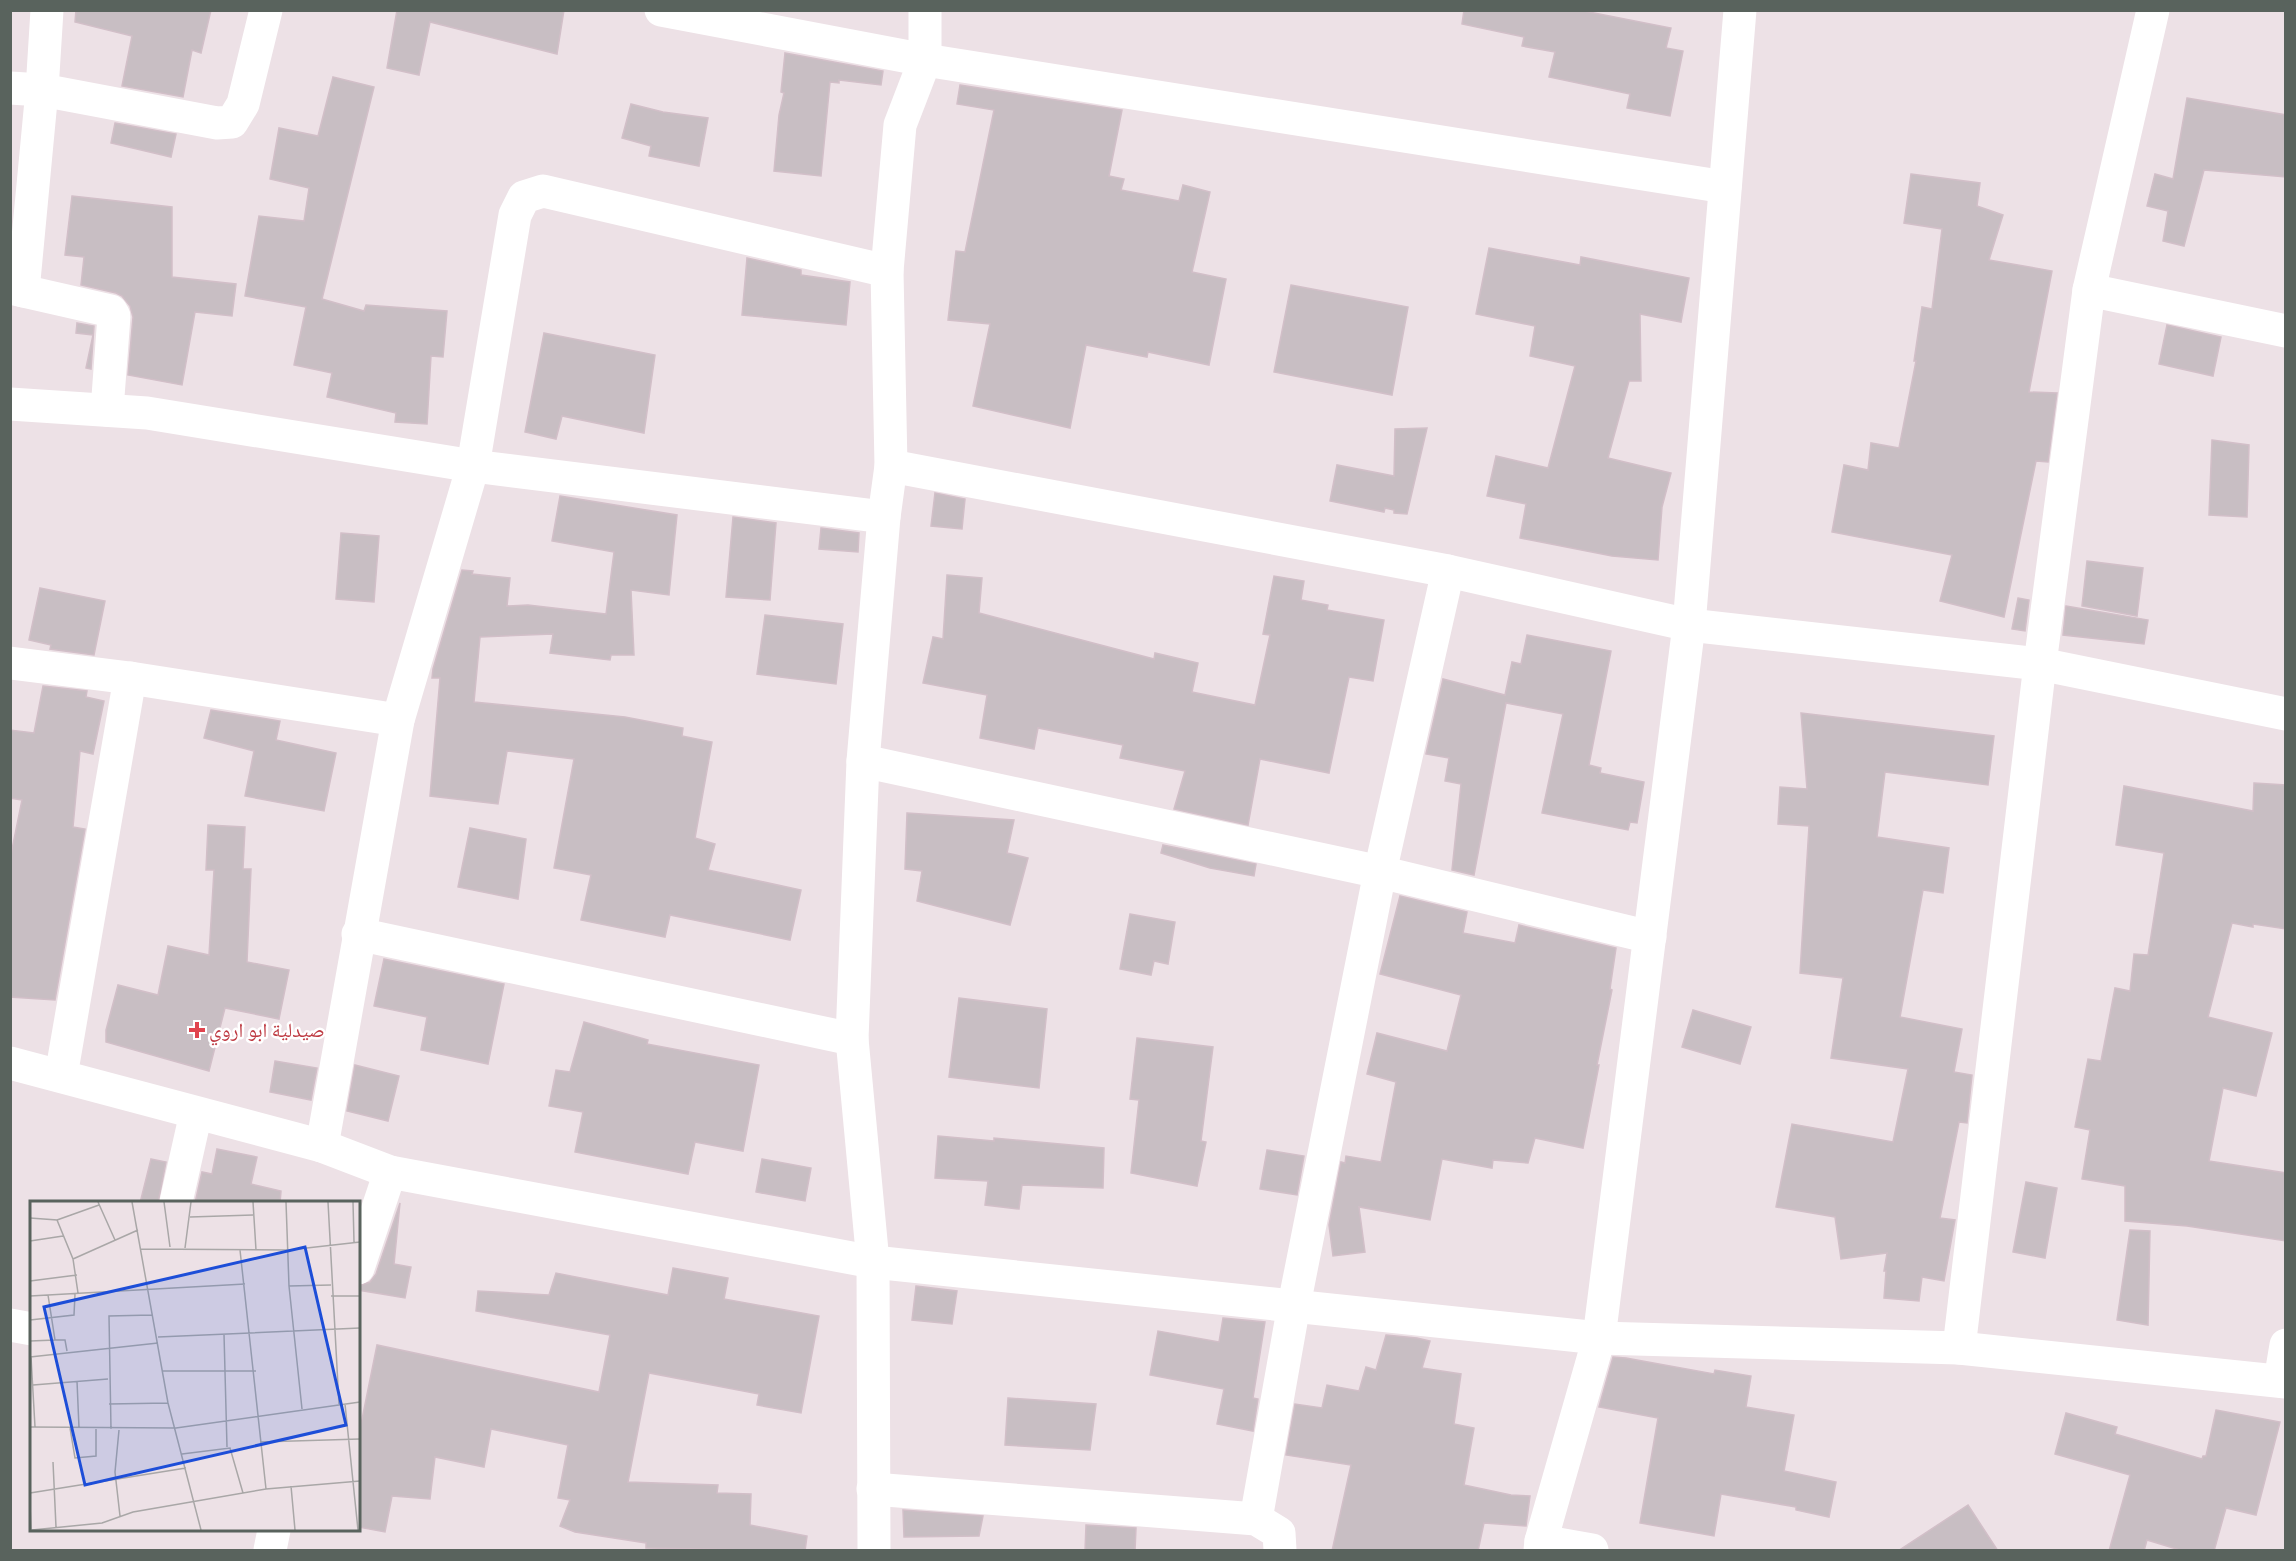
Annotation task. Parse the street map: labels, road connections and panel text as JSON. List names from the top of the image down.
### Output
{
  "places": {
    "health": ["صيدلية ابو اروي"]
  }
}
